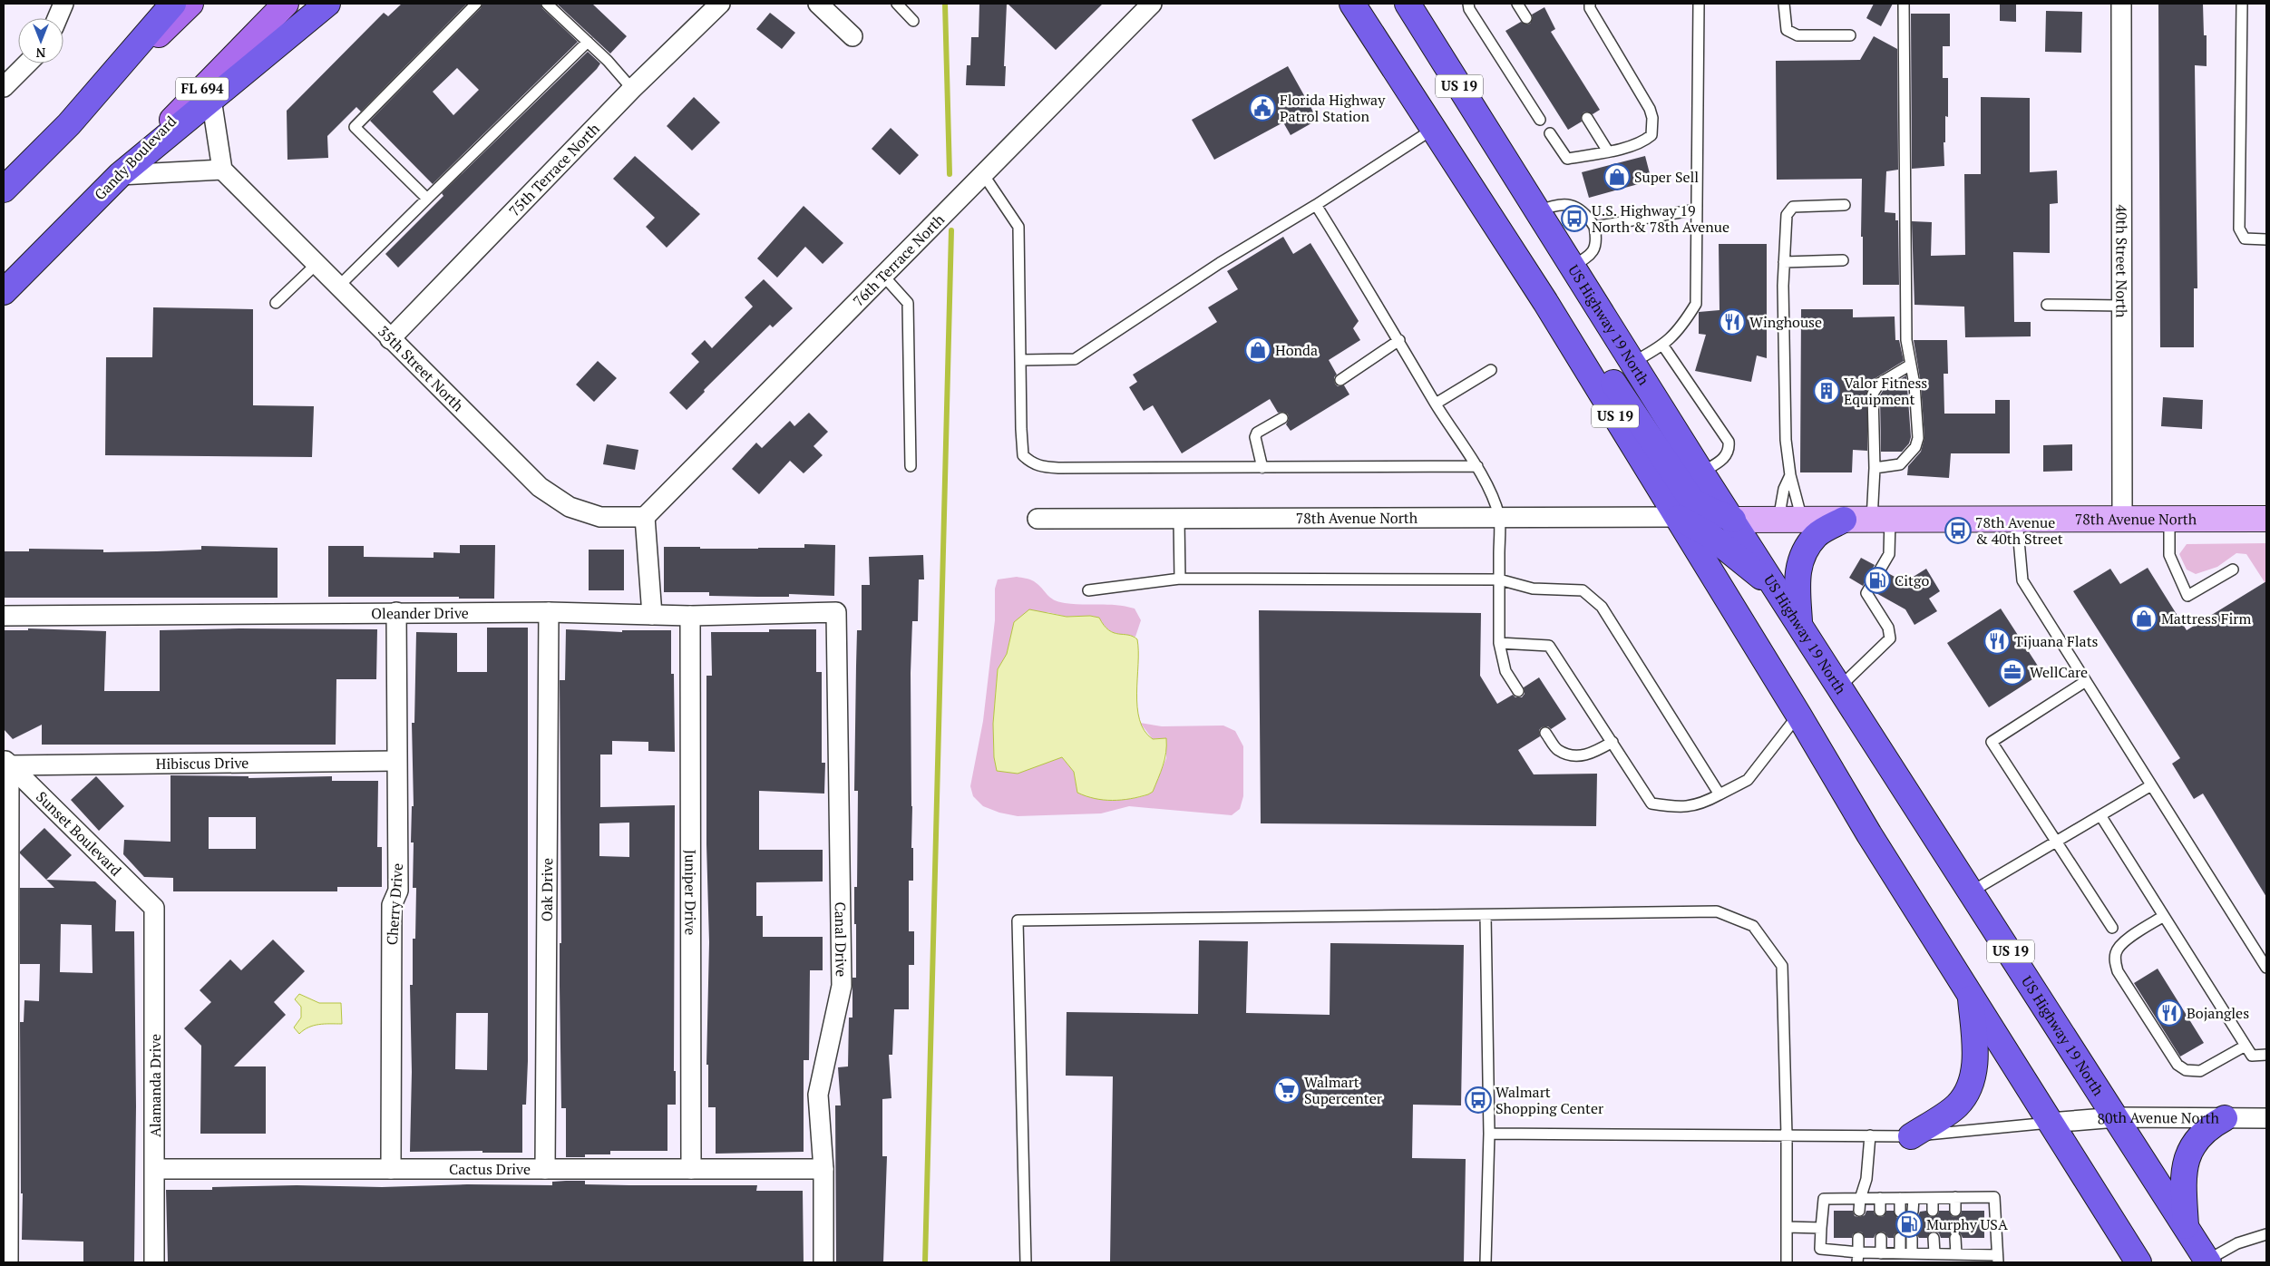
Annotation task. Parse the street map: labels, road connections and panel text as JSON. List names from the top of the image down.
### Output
{
  "streets": {
    "highway": [
      "US 19",
      "FL 694",
      "Gandy Boulevard",
      "US Highway 19 North"
    ],
    "street": [
      "75th Terrace North",
      "76th Terrace North",
      "40th Street North",
      "35th Street North",
      "78th Avenue North",
      "Oleander Drive",
      "Hibiscus Drive",
      "Sunset Boulevard",
      "Oak Drive",
      "Juniper Drive",
      "Cherry Drive",
      "Canal Drive",
      "Alamanda Drive",
      "80th Avenue North",
      "Cactus Drive"
    ]
  },
  "crossings": [
    ["US 19", "78th Avenue North"],
    ["US 19", "80th Avenue North"],
    ["75th Terrace North", "35th Street North"],
    ["76th Terrace North", "35th Street North"],
    ["40th Street North", "78th Avenue North"],
    ["US Highway 19 North", "78th Avenue North"],
    ["US Highway 19 North", "80th Avenue North"],
    ["Oleander Drive", "Oak Drive"],
    ["Oleander Drive", "Juniper Drive"],
    ["Oleander Drive", "Cherry Drive"],
    ["Oleander Drive", "Canal Drive"],
    ["Hibiscus Drive", "Sunset Boulevard"],
    ["Hibiscus Drive", "Cherry Drive"],
    ["Sunset Boulevard", "Alamanda Drive"],
    ["Oak Drive", "Cactus Drive"],
    ["Juniper Drive", "Cactus Drive"],
    ["Cherry Drive", "Cactus Drive"],
    ["Canal Drive", "Cactus Drive"],
    ["Alamanda Drive", "Cactus Drive"]
  ],
  "places": {
    "public building": ["Florida Highway Patrol Station"],
    "shop": ["Super Sell", "Honda", "Mattress Firm"],
    "bus stop": ["U.S. Highway 19 North & 78th Avenue", "78th Avenue & 40th Street", "Walmart Shopping Center"],
    "restaurant": ["Winghouse", "Tijuana Flats", "Bojangles"],
    "building": ["Valor Fitness Equipment"],
    "fuel station": ["Citgo", "Murphy USA"],
    "office": ["WellCare"],
    "supermarket": ["Walmart Supercenter"]
  },
  "north": "bottom"
}
